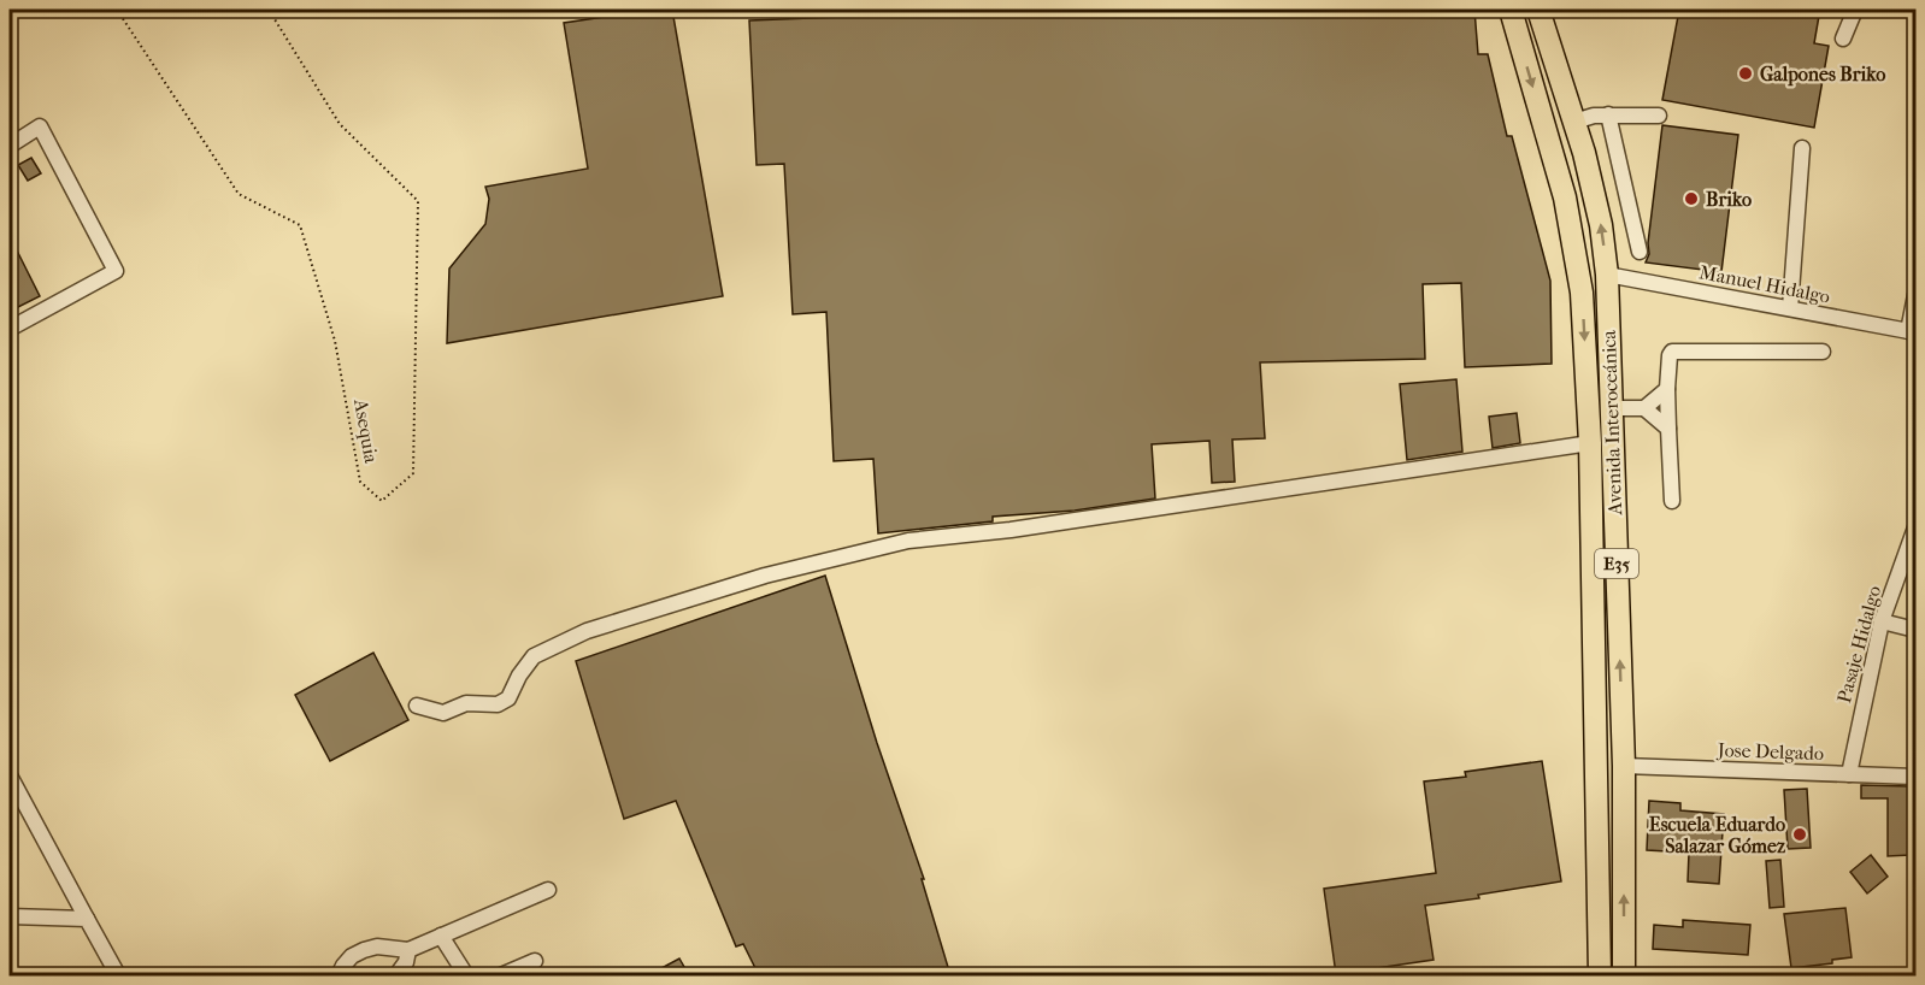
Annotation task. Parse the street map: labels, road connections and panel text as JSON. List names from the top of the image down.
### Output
{
  "streets": {
    "highway": ["Avenida Interoceánica", "E35"],
    "street": ["Manuel Hidalgo", "Pasaje Hidalgo", "Jose Delgado"],
    "path": ["Asequia"]
  },
  "crossings": [
    ["Manuel Hidalgo", "Avenida Interoceánica"],
    ["Avenida Interoceánica", "Jose Delgado"],
    ["Pasaje Hidalgo", "Jose Delgado"]
  ],
  "places": ["Galpones Briko", "Briko", "Escuela Eduardo Salazar Gómez"]
}
